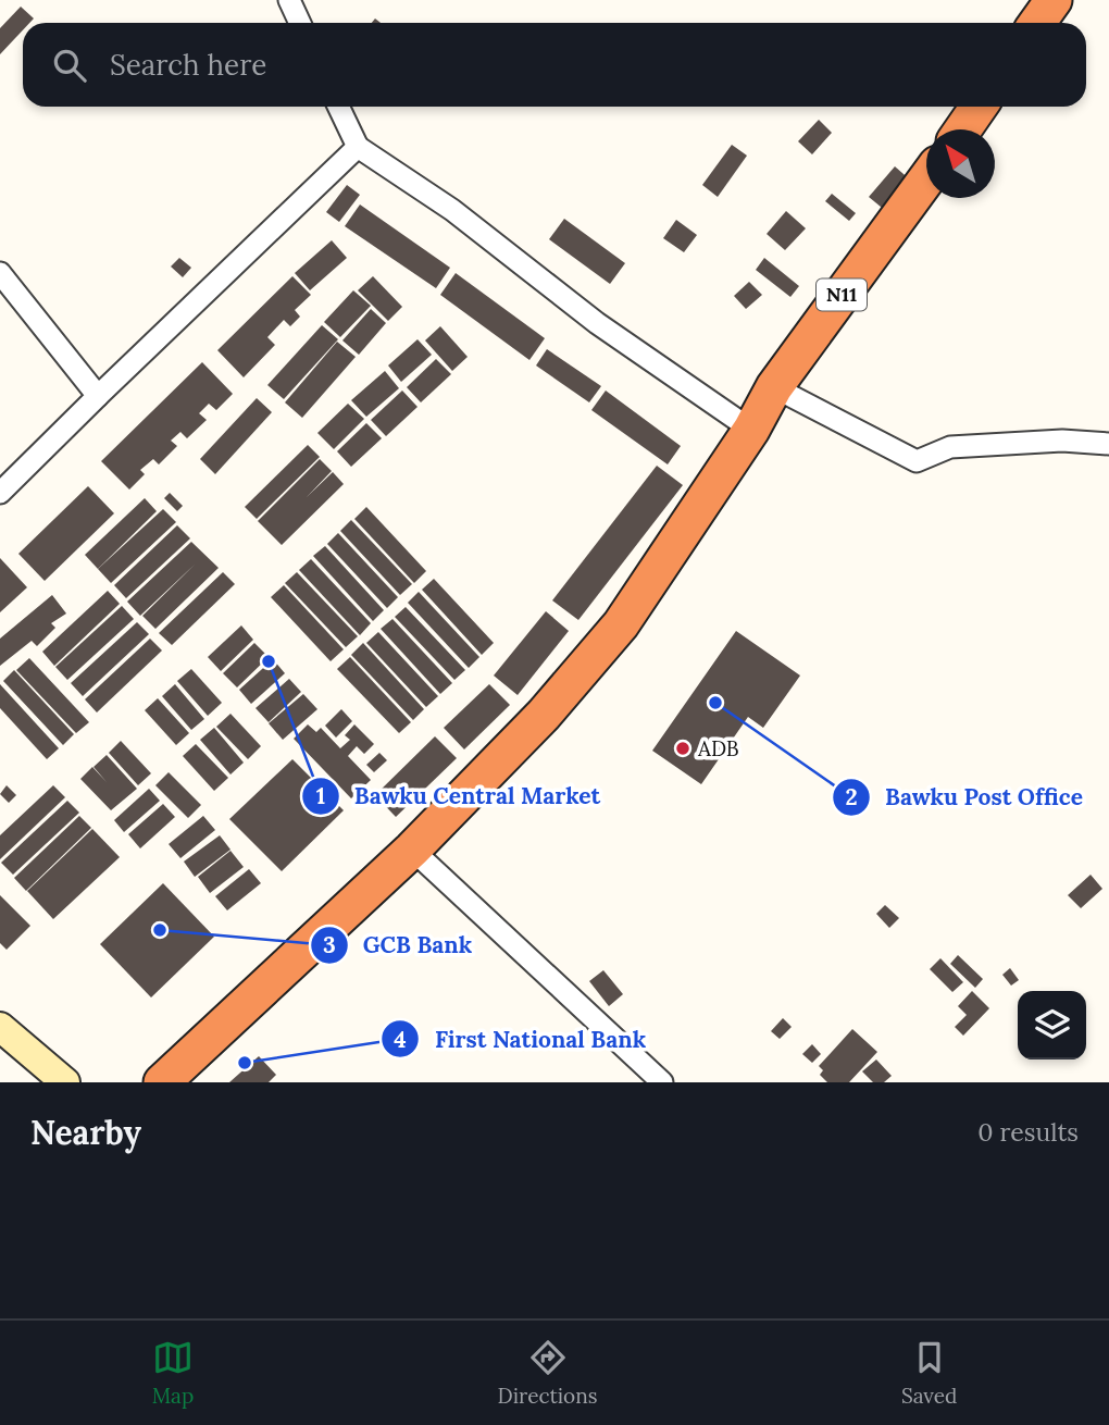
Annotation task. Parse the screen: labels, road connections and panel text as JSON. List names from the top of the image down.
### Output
{
  "streets": {
    "highway": ["N11"]
  },
  "places": [
    "Bawku Central Market",
    "Bawku Post Office",
    "ADB",
    "GCB Bank",
    "First National Bank"
  ],
  "north": "top left",
  "page": {
    "search": "Search here",
    "heading": ["Nearby", "0 results"],
    "nav": ["Map", "Directions", "Saved"]
  }
}
